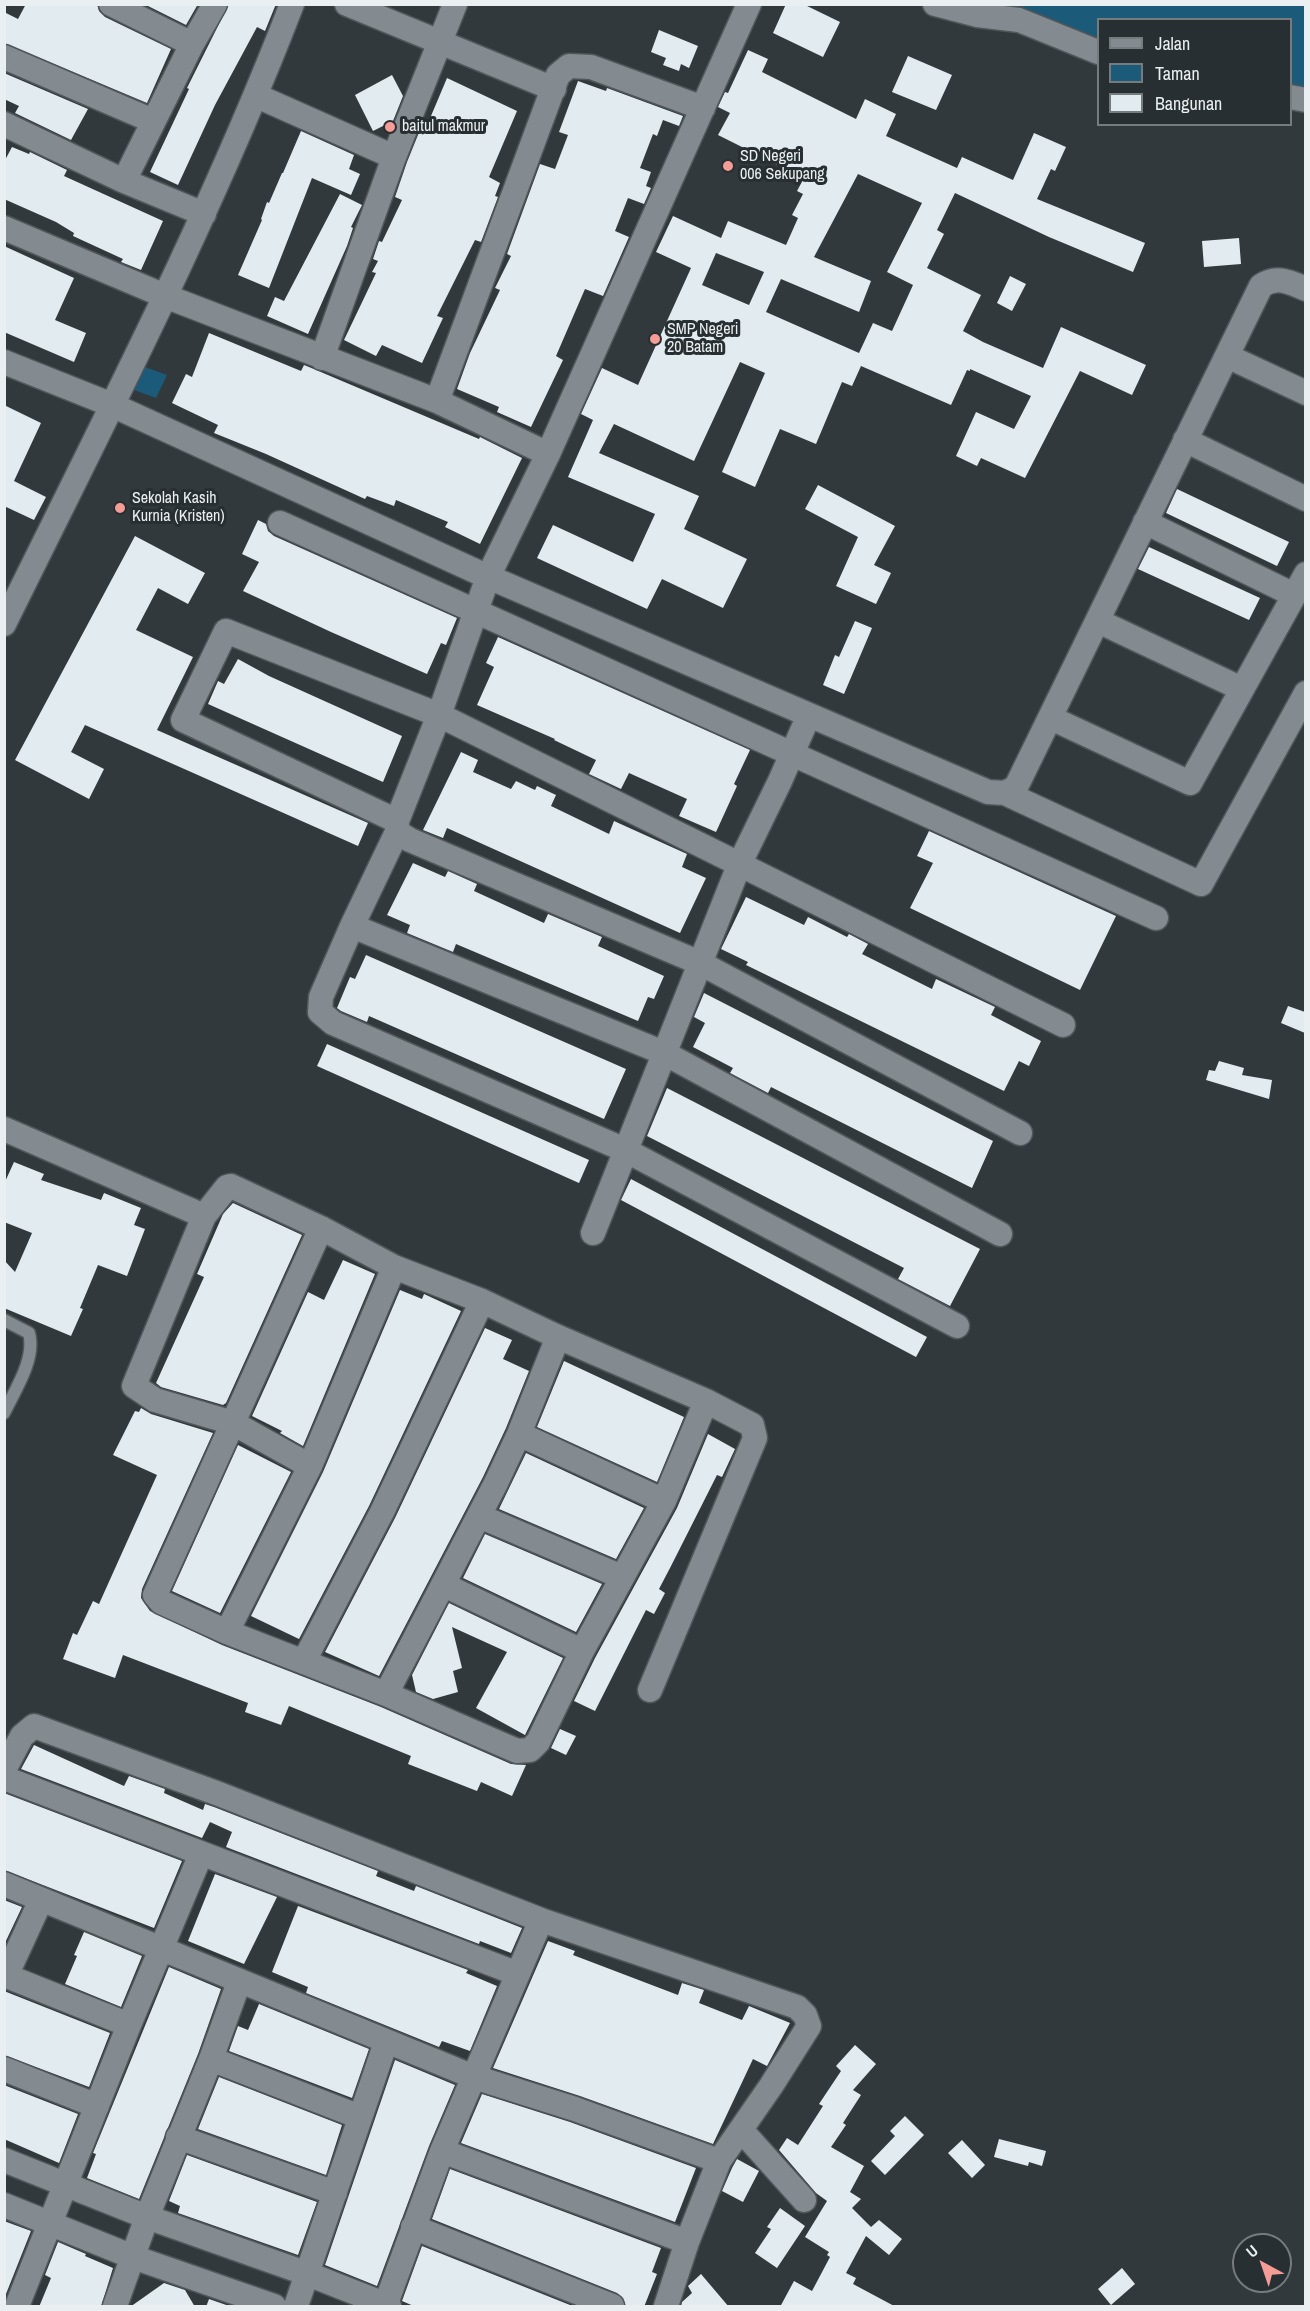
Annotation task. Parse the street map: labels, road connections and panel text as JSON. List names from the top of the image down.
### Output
{
  "places": [
    "baitul makmur",
    "SD Negeri 006 Sekupang",
    "SMP Negeri 20 Batam",
    "Sekolah Kasih Kurnia (Kristen)"
  ],
  "legend": ["Jalan", "Taman", "Bangunan"],
  "north": "top left"
}
